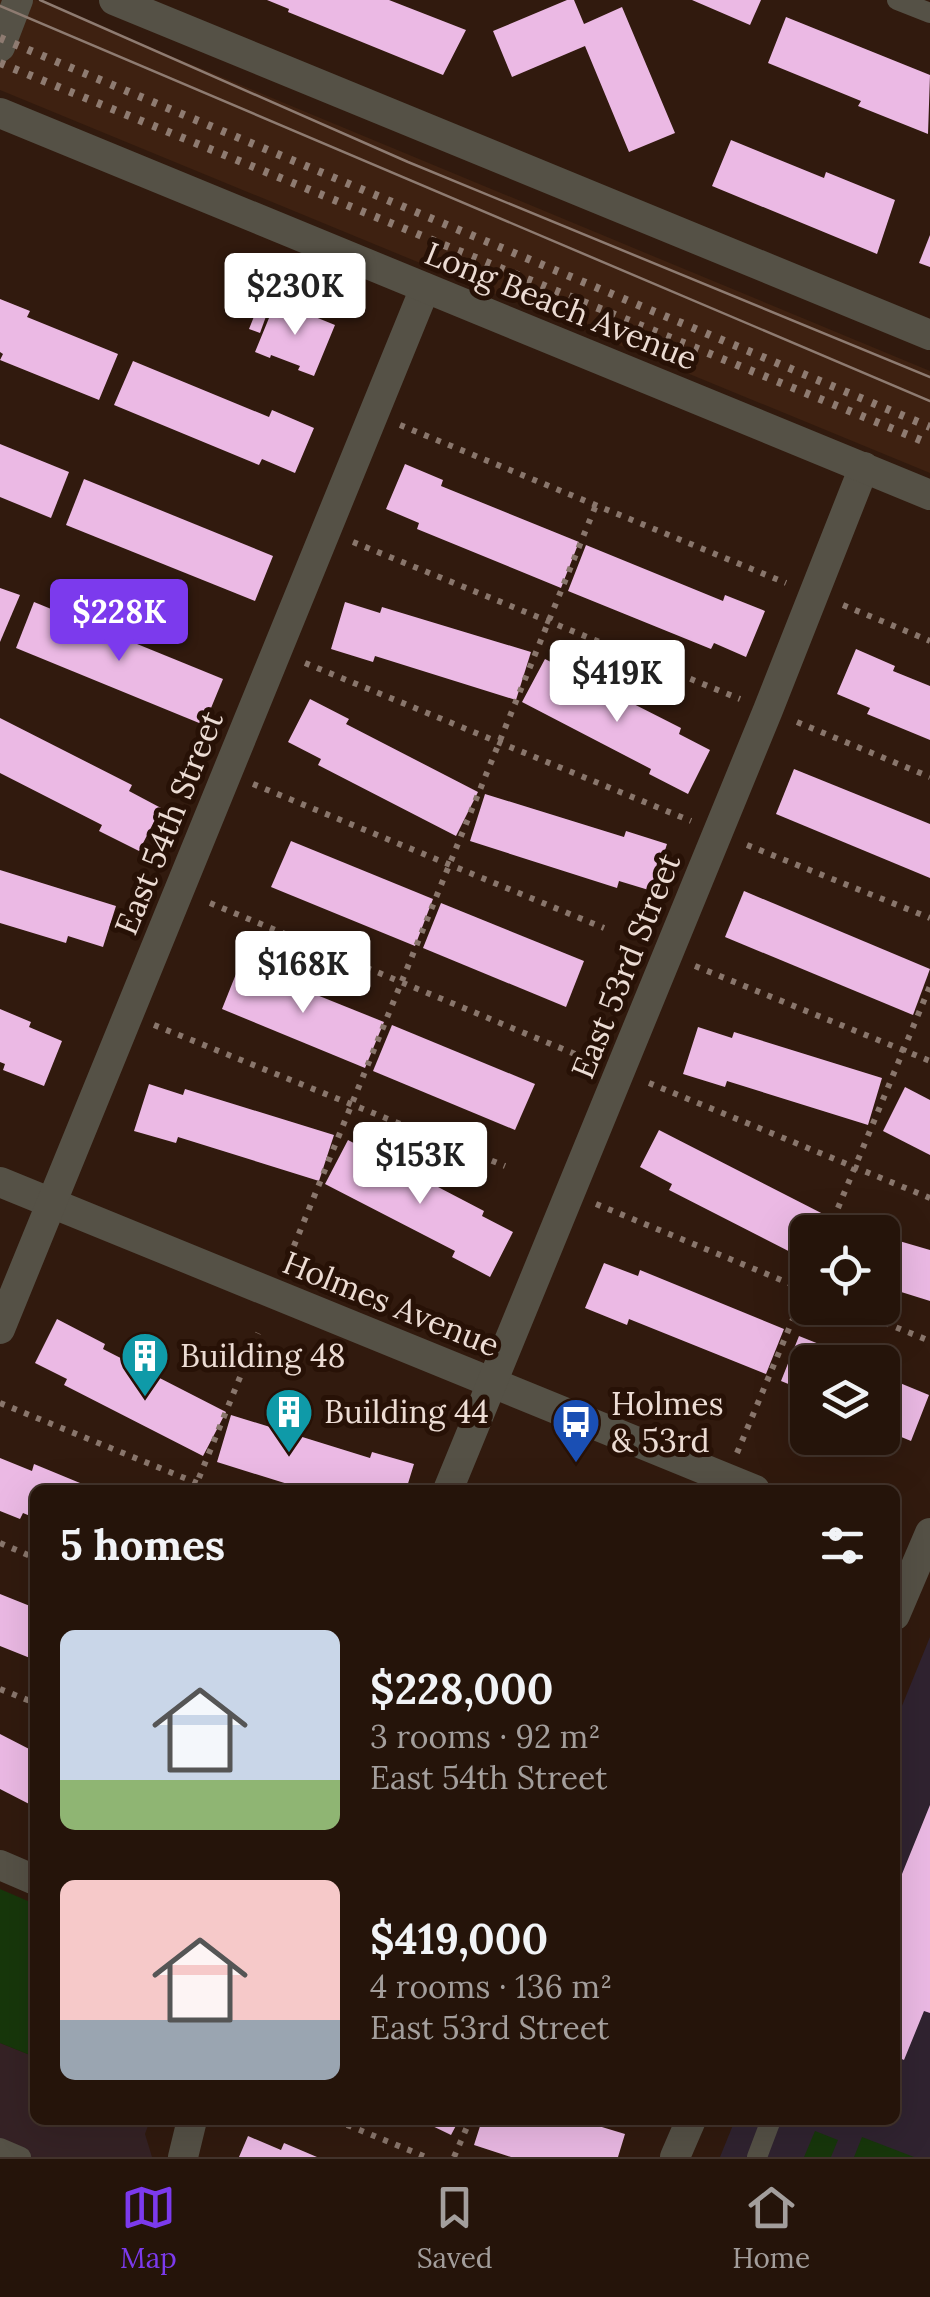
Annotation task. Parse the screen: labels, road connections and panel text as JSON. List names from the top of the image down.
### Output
{
  "streets": {
    "street": [
      "Long Beach Avenue",
      "East 54th Street",
      "East 53rd Street",
      "Holmes Avenue"
    ]
  },
  "crossings": [
    ["Long Beach Avenue", "East 54th Street"],
    ["Long Beach Avenue", "East 53rd Street"],
    ["East 54th Street", "Holmes Avenue"],
    ["East 53rd Street", "Holmes Avenue"]
  ],
  "places": {
    "building": ["Building 48", "Building 44"],
    "bus stop": ["Holmes & 53rd"]
  },
  "page": {
    "price": [
      "$230K",
      "$228K",
      "$419K",
      "$168K",
      "$153K"
    ],
    "heading": "5 homes",
    "list": [
      {
        "name": "$228,000",
        "note": "3 rooms · 92 m² · East 54th Street"
      },
      {
        "name": "$419,000",
        "note": "4 rooms · 136 m² · East 53rd Street"
      }
    ],
    "tabs": ["Map", "Saved", "Home"]
  }
}
